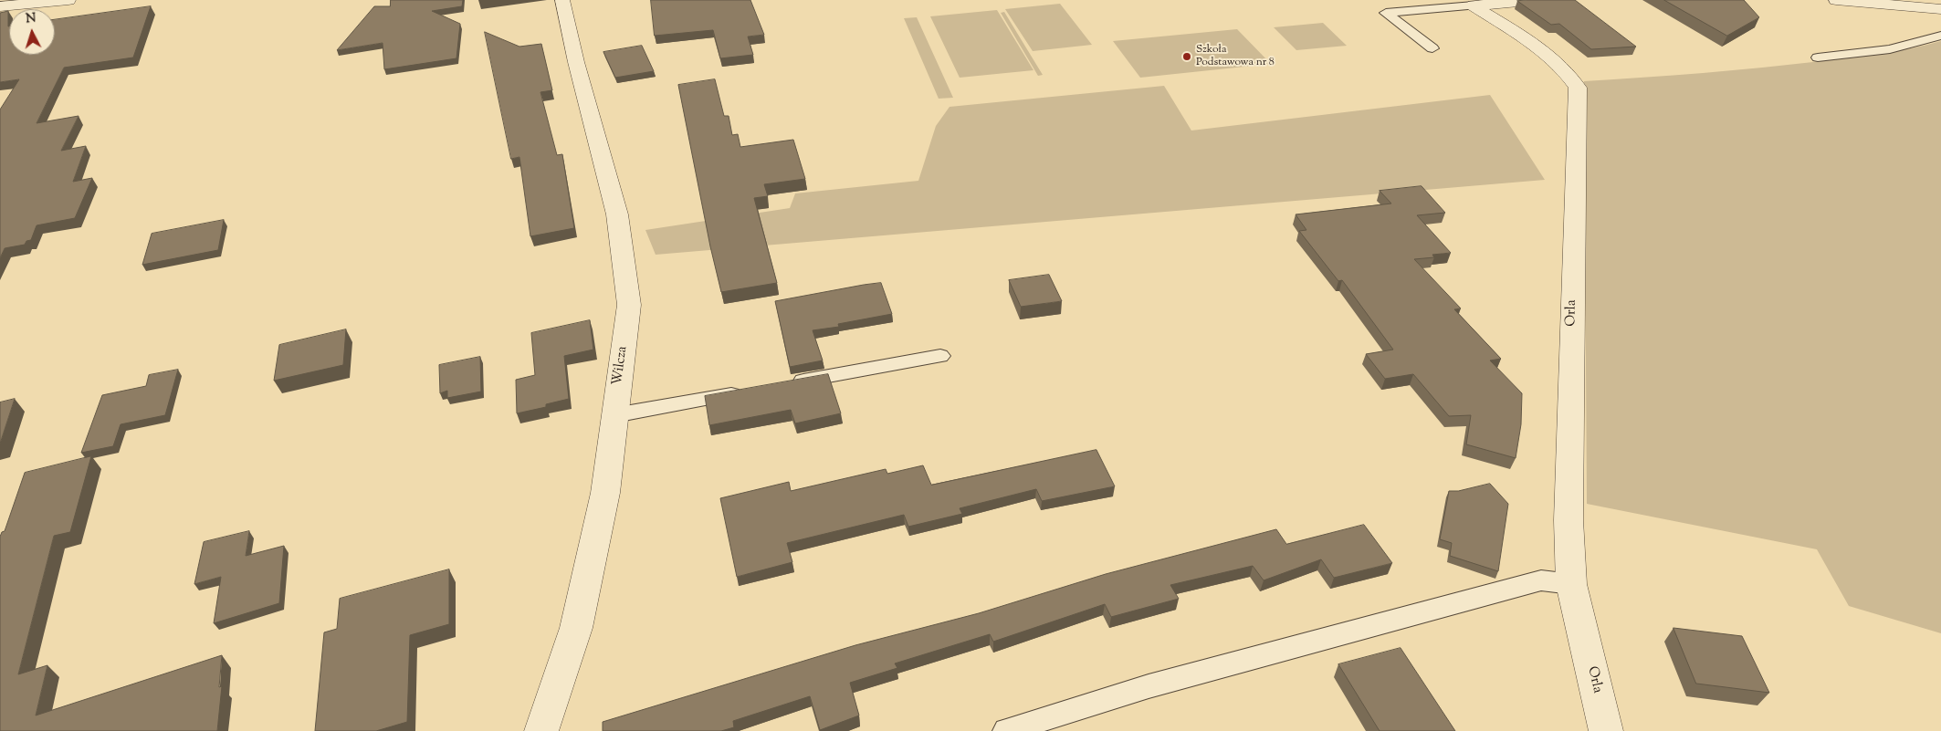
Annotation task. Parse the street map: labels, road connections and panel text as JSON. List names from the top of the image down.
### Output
{
  "streets": {
    "street": ["Orla", "Wilcza"]
  },
  "places": ["Szkoła Podstawowa nr 8"],
  "north": "top"
}
